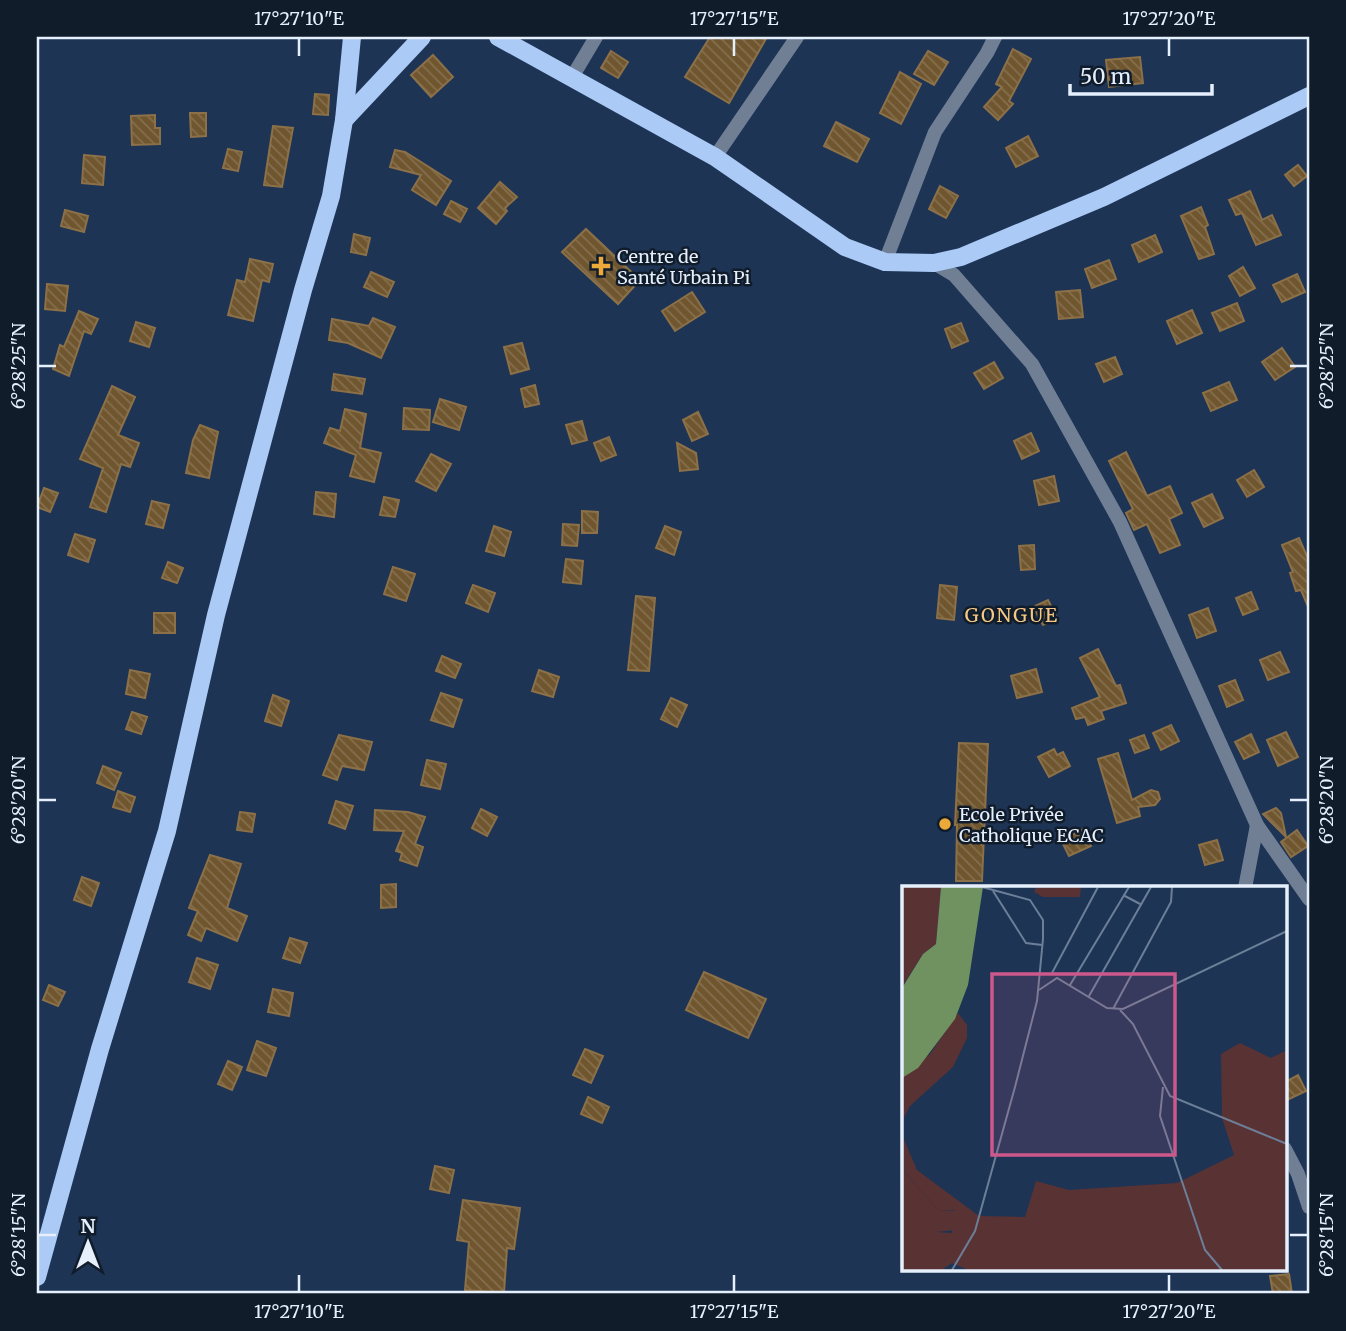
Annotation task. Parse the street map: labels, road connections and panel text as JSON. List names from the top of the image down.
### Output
{
  "districts": ["GONGUE"],
  "places": {
    "health": ["Centre de Santé Urbain Pi"],
    "other": ["Ecole Privée Catholique ECAC"]
  },
  "scale_bar": "50 m",
  "north": "top",
  "coordinates": [
    "17°27'10\"E",
    "17°27'15\"E",
    "17°27'20\"E",
    "6°28'25\"N",
    "6°28'20\"N",
    "6°28'15\"N"
  ]
}
